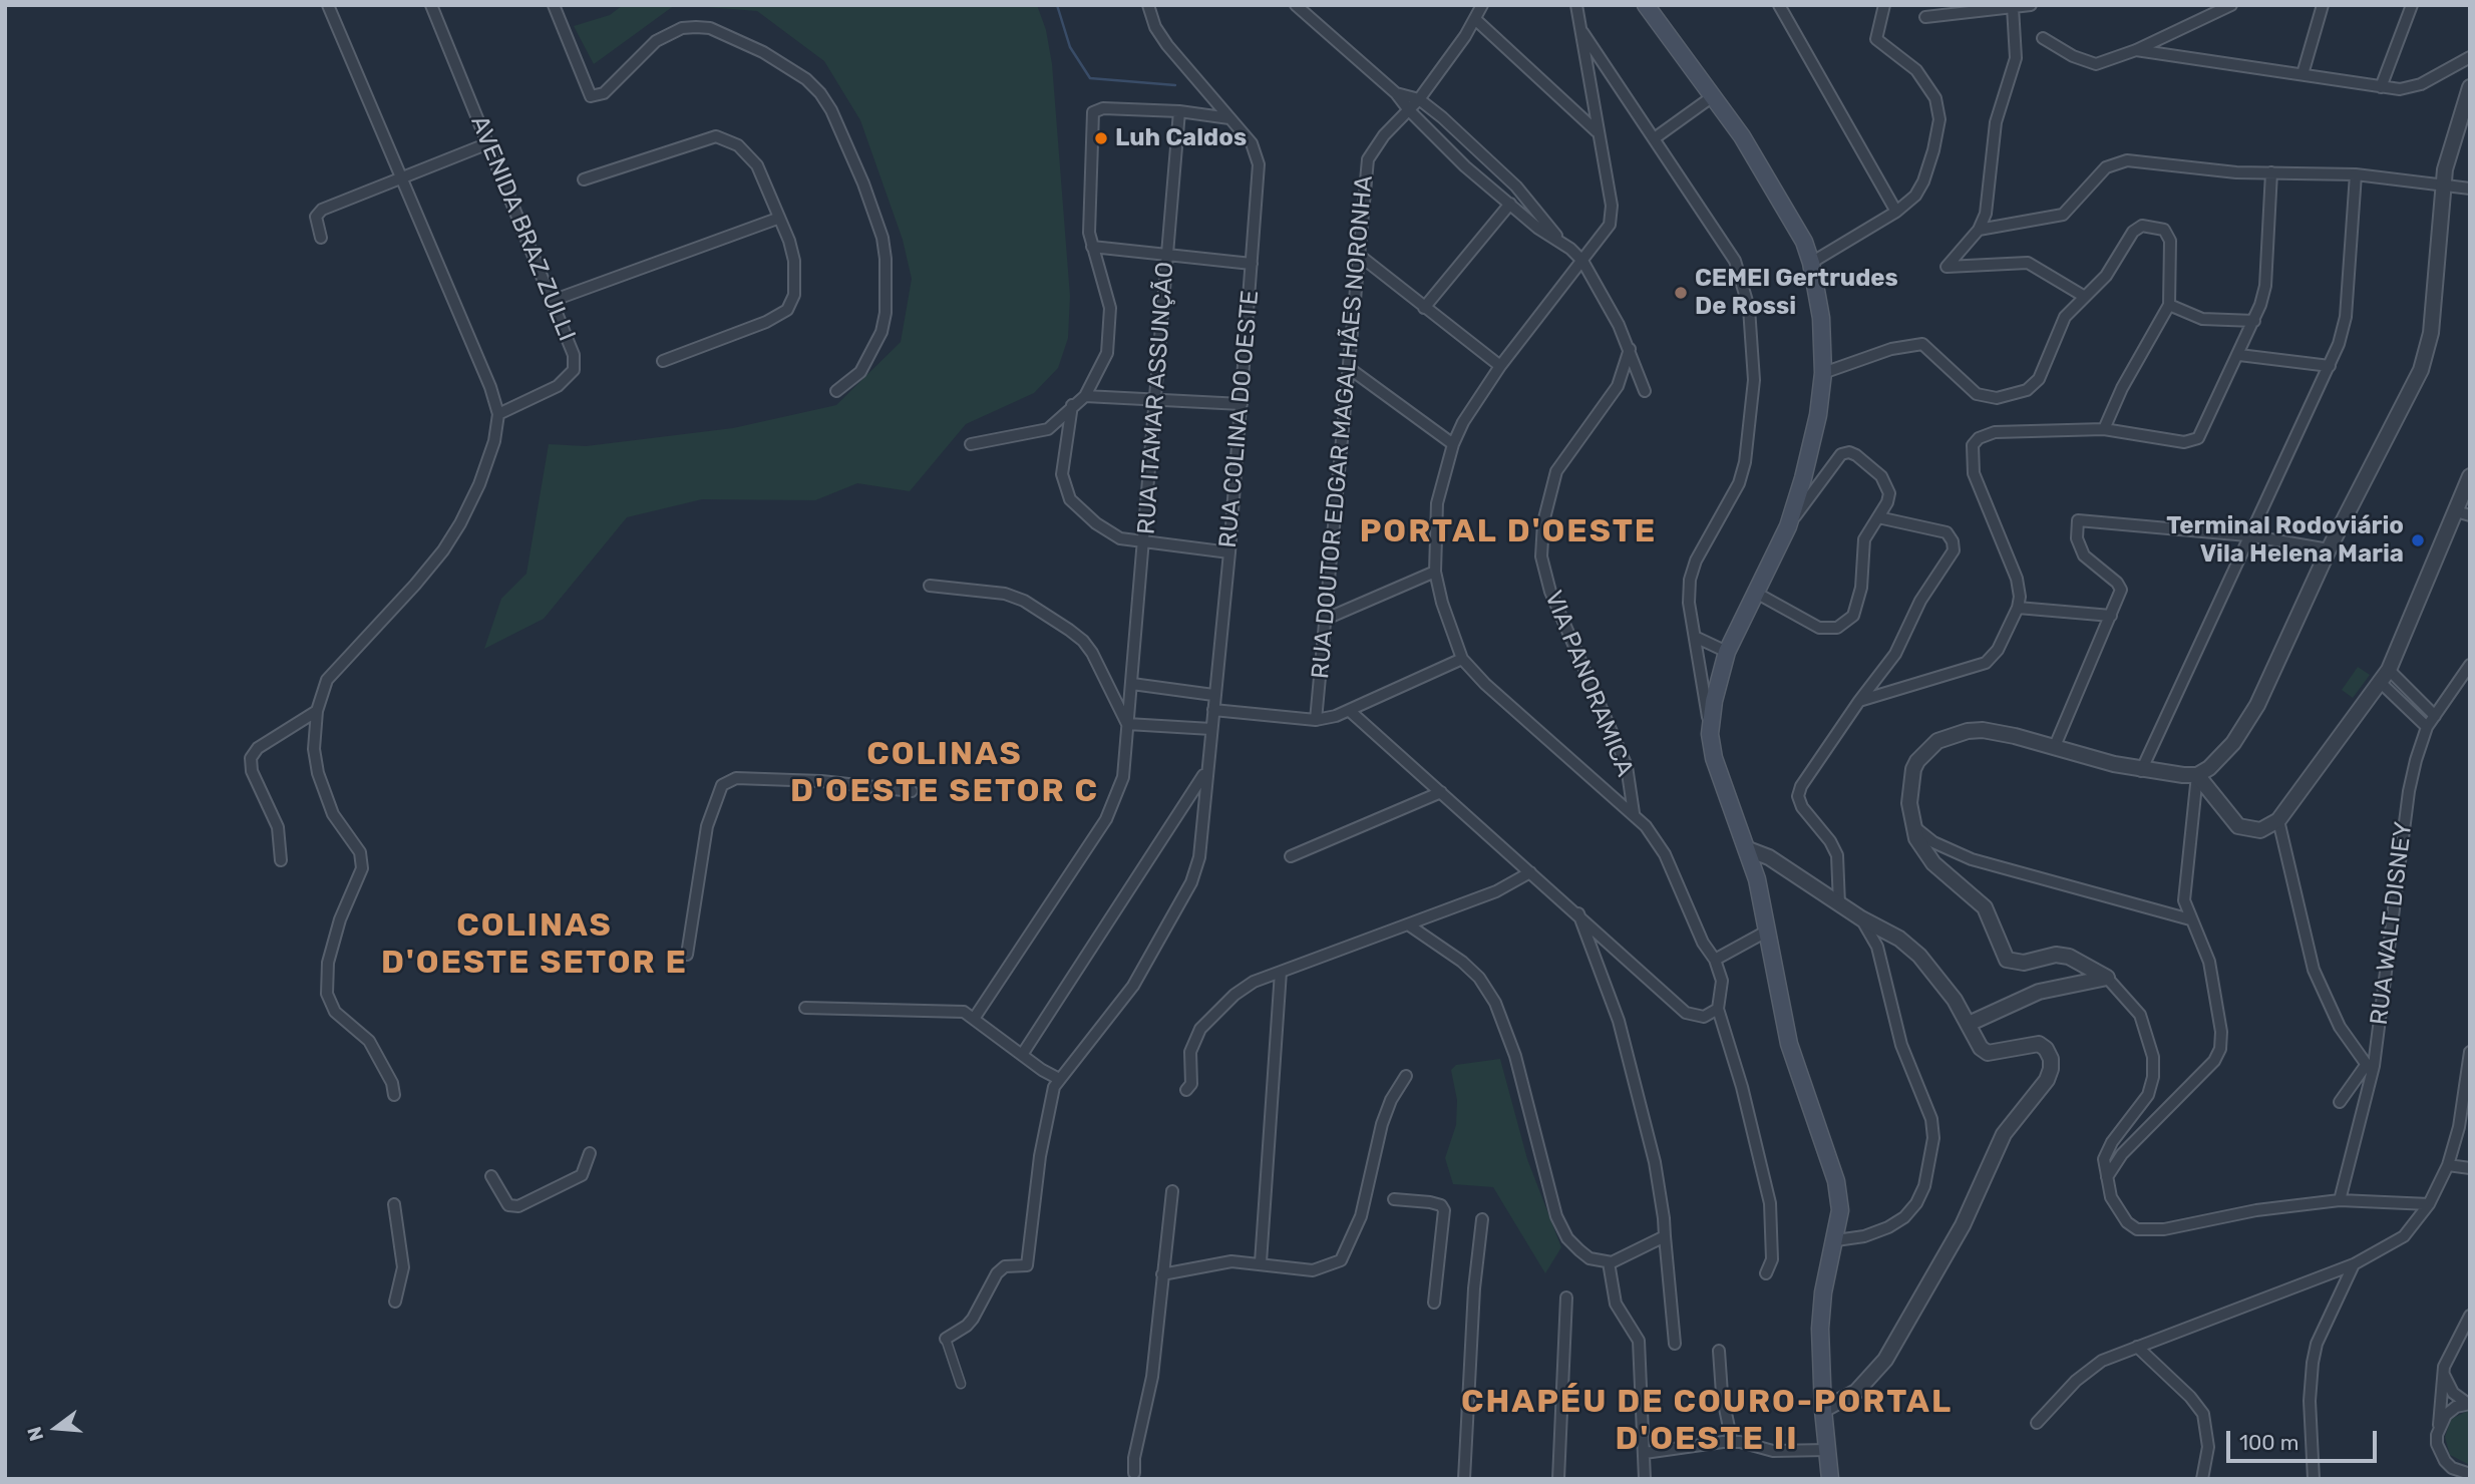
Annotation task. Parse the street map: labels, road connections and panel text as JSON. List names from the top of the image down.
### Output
{
  "streets": {
    "street": [
      "AVENIDA BRAZ ZULLI",
      "RUA ITAMAR ASSUNÇÃO",
      "RUA COLINA DO OESTE",
      "RUA DOUTOR EDGAR MAGALHÃES NORONHA",
      "VIA PANORAMICA",
      "RUA WALT DISNEY"
    ]
  },
  "districts": [
    "PORTAL D'OESTE",
    "COLINAS D'OESTE SETOR C",
    "COLINAS D'OESTE SETOR E",
    "CHAPÉU DE COURO-PORTAL D'OESTE II"
  ],
  "places": ["Luh Caldos", "CEMEI Gertrudes De Rossi", "Terminal Rodoviário Vila Helena Maria"],
  "scale_bar": "100 m",
  "north": "left"
}
